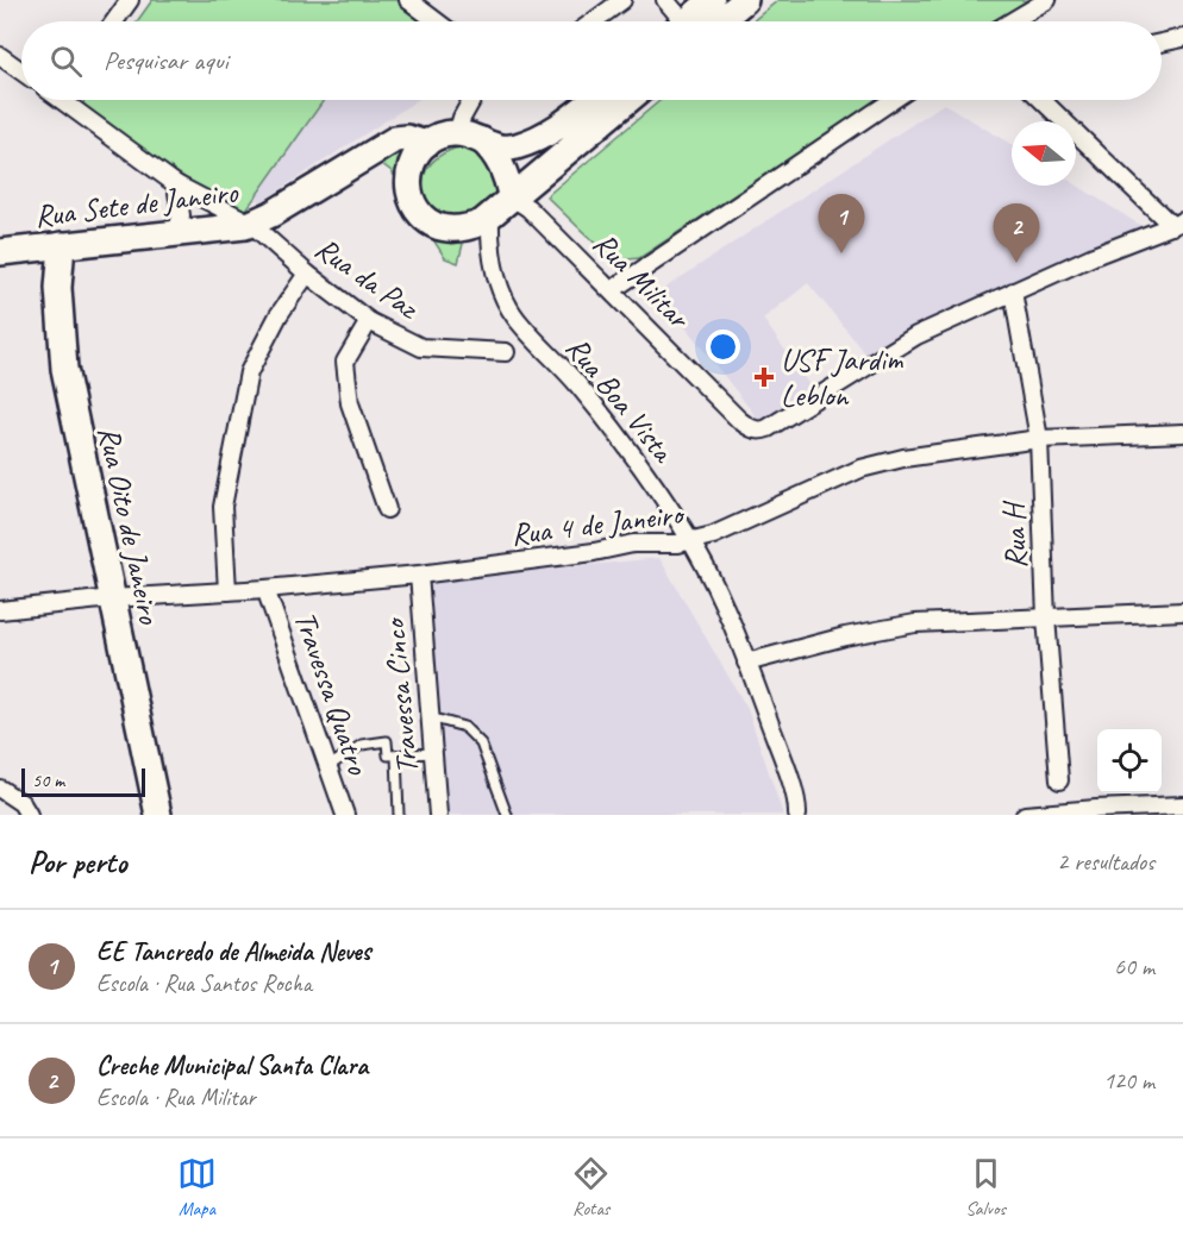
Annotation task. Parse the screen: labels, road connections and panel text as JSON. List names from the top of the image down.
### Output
{
  "streets": {
    "main road": ["Rua Sete de Janeiro", "Rua Oito de Janeiro"],
    "street": [
      "Rua da Paz",
      "Rua Militar",
      "Rua Boa Vista",
      "Rua 4 de Janeiro",
      "Rua H",
      "Travessa Quatro",
      "Travessa Cinco"
    ]
  },
  "crossings": [
    ["Rua Sete de Janeiro", "Rua da Paz"],
    ["Rua Sete de Janeiro", "Rua Militar"],
    ["Rua Sete de Janeiro", "Rua Boa Vista"],
    ["Rua Sete de Janeiro", "Rua Oito de Janeiro"],
    ["Rua Militar", "Rua Boa Vista"],
    ["Rua Militar", "Rua H"],
    ["Rua Boa Vista", "Rua 4 de Janeiro"],
    ["Rua 4 de Janeiro", "Rua Oito de Janeiro"],
    ["Rua 4 de Janeiro", "Rua H"],
    ["Rua 4 de Janeiro", "Travessa Quatro"],
    ["Rua 4 de Janeiro", "Travessa Cinco"]
  ],
  "places": {
    "health": ["USF Jardim Leblon"]
  },
  "scale_bar": "50 m",
  "north": "left",
  "page": {
    "search": "Pesquisar aqui",
    "pins": ["1", "2"],
    "scale": "50 m",
    "heading": ["Por perto", "2 resultados"],
    "list": [
      {
        "mark": "1",
        "name": "EE Tancredo de Almeida Neves",
        "note": "Escola · Rua Santos Rocha",
        "value": "60 m"
      },
      {
        "mark": "2",
        "name": "Creche Municipal Santa Clara",
        "note": "Escola · Rua Militar",
        "value": "120 m"
      }
    ],
    "nav": ["Mapa", "Rotas", "Salvos"]
  }
}
